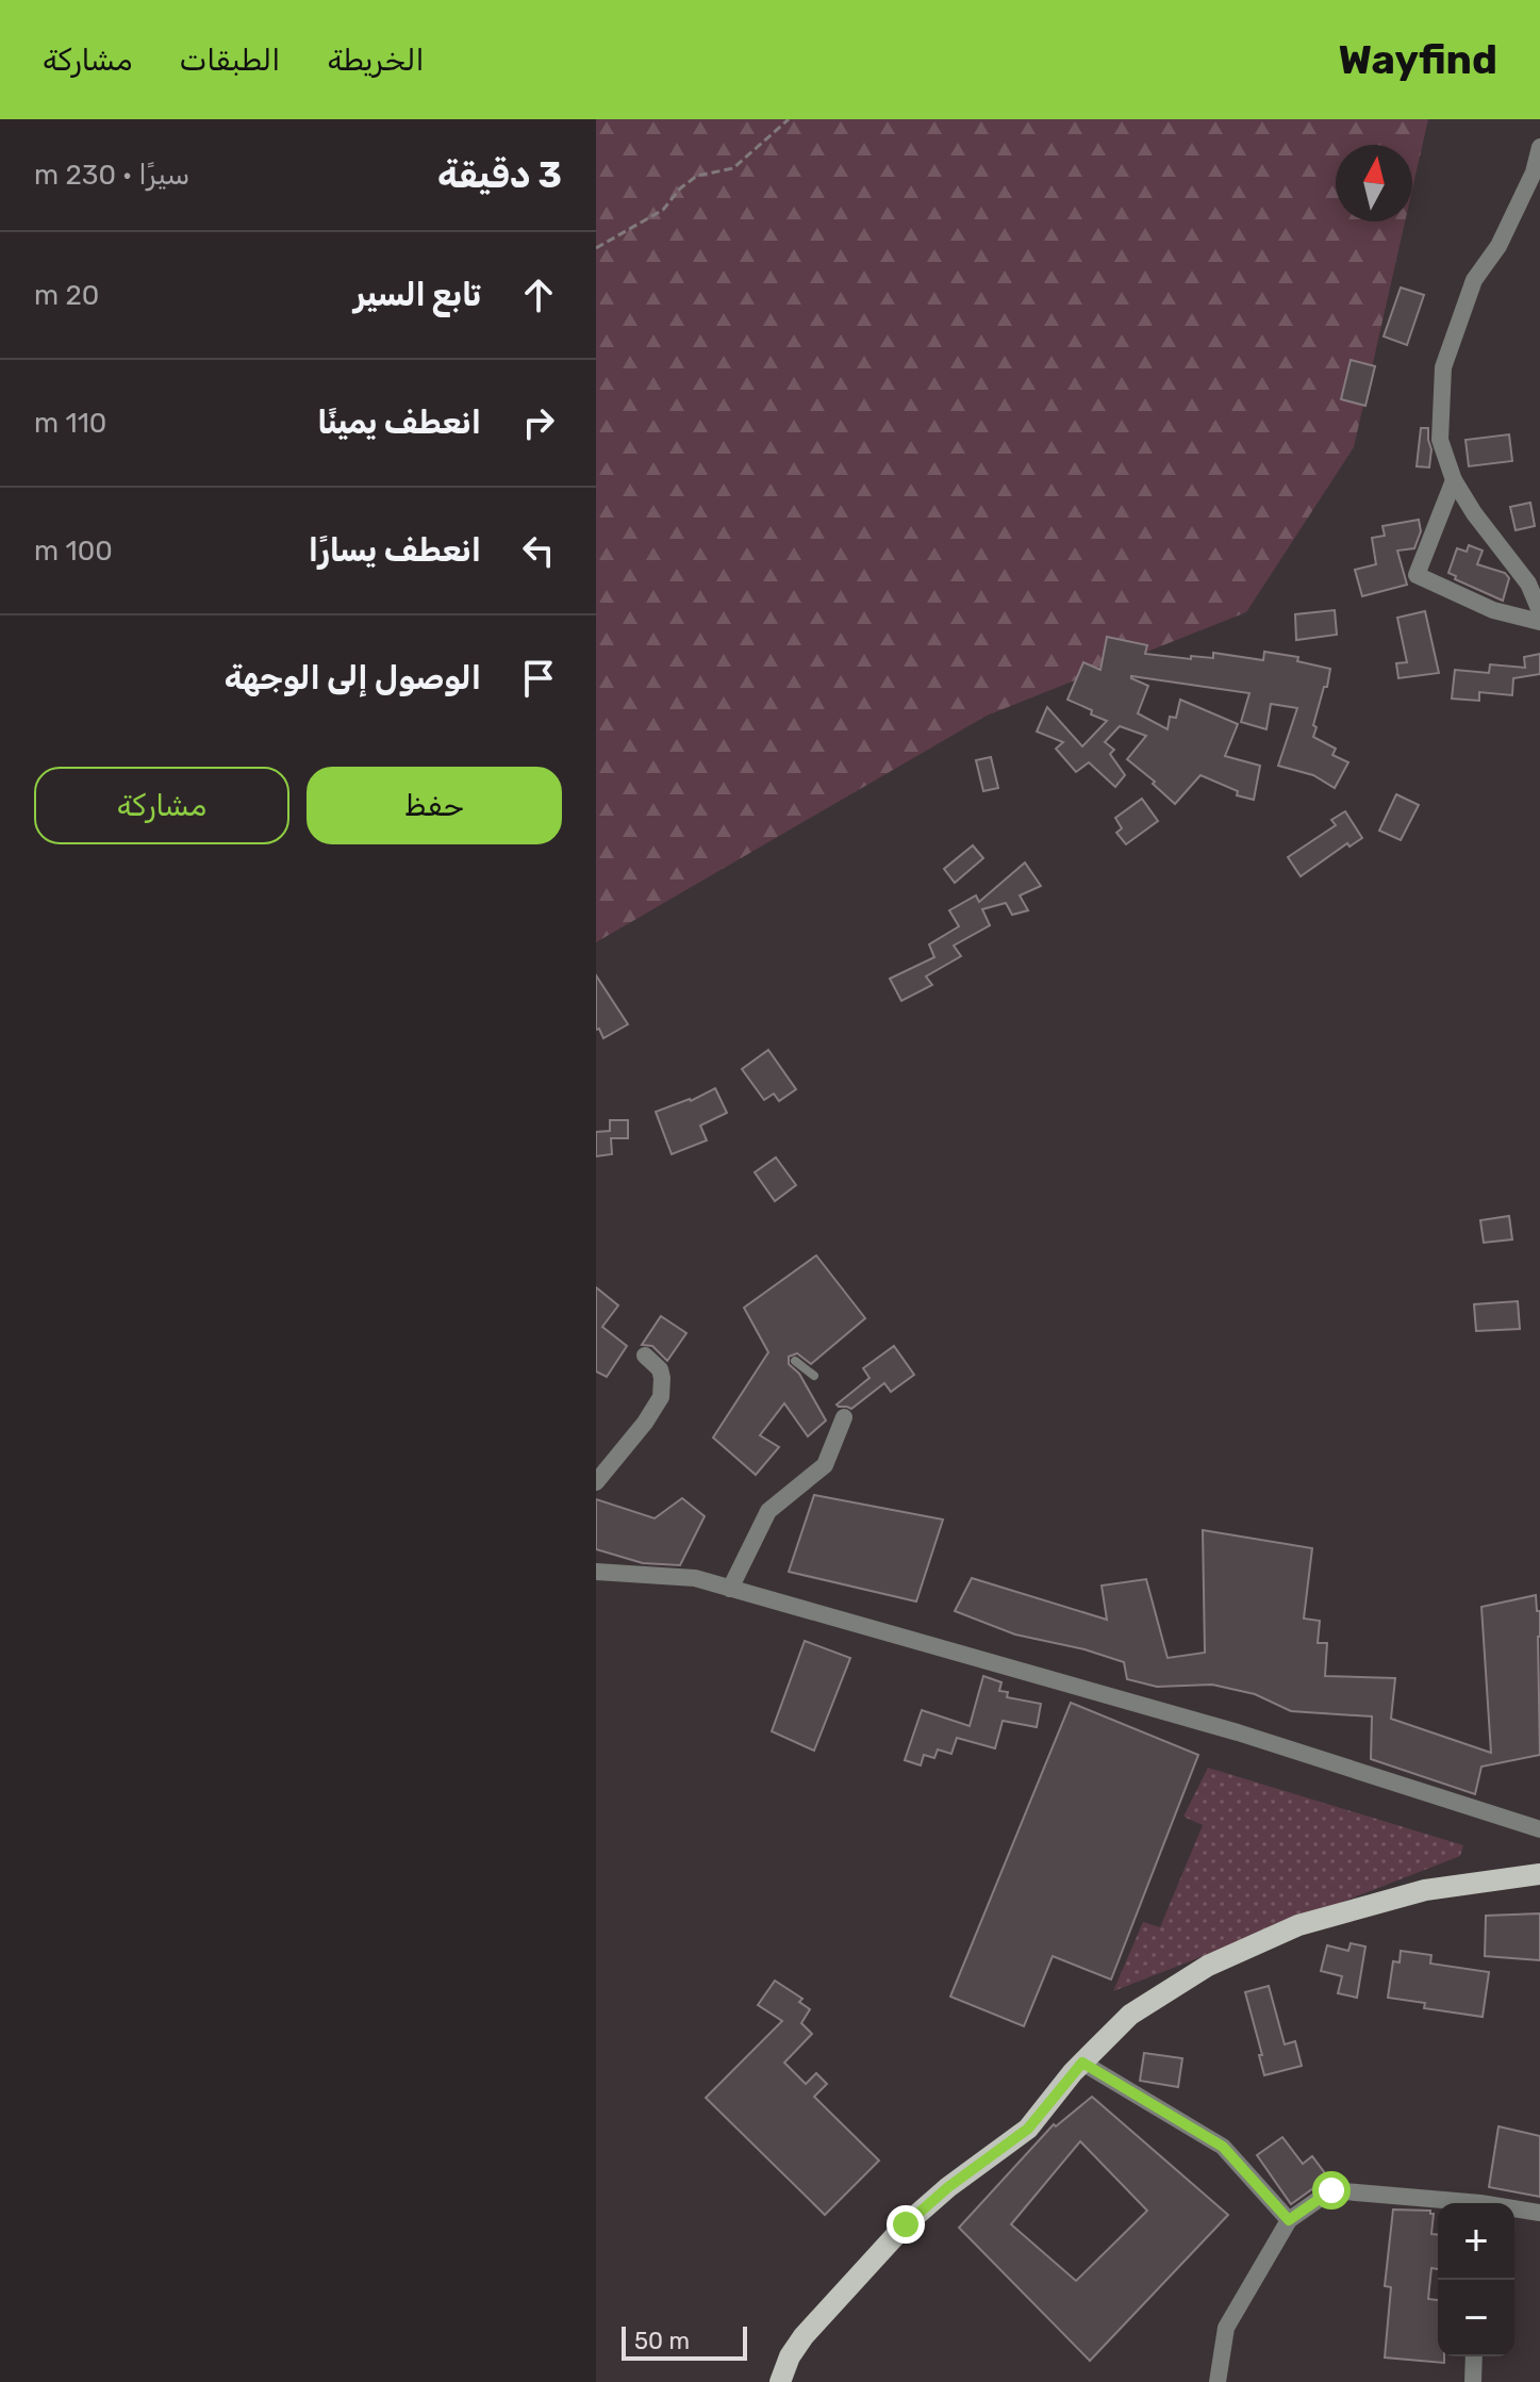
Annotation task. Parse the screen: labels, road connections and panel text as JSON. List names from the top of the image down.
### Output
{
  "scale_bar": "50 m",
  "north": "top",
  "page": {
    "header": "Wayfind",
    "nav": ["الخريطة", "الطبقات", "مشاركة"],
    "heading": ["3 دقيقة", "سيرًا · 230 m"],
    "list": [
      ["تابع السير", "20 m"],
      ["انعطف يمينًا", "110 m"],
      ["انعطف يسارًا", "100 m"],
      "الوصول إلى الوجهة"
    ],
    "buttons": ["حفظ", "مشاركة"],
    "map_buttons": ["+", "−"],
    "scale": "50 m"
  }
}
